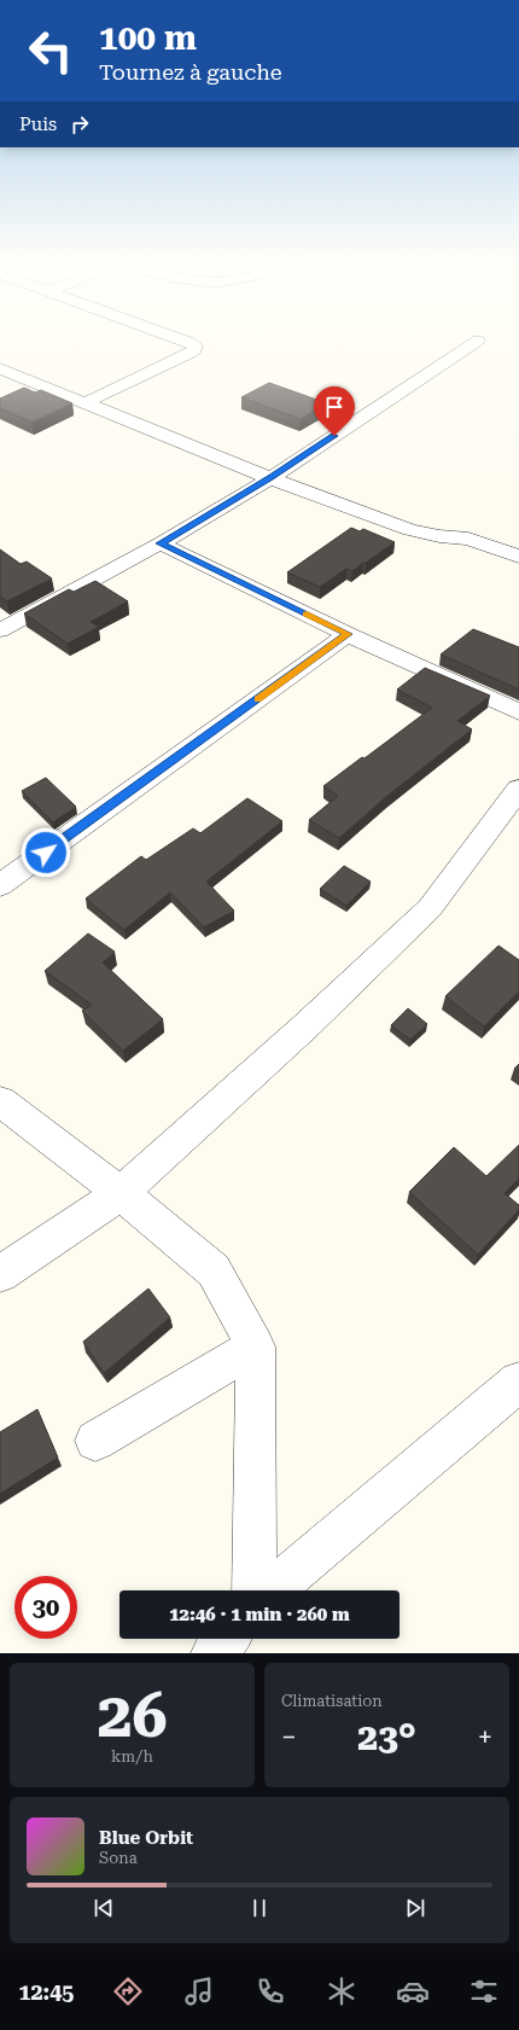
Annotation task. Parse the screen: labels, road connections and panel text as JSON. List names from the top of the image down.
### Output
{
  "page": {
    "turn": ["100 m", "Tournez à gauche"],
    "then": "Puis",
    "limit": "30",
    "trip": "12:46 · 1 min · 260 m",
    "tile": [
      ["26", "km/h"],
      "Climatisation"
    ],
    "heat": ["−", "23°", "+"],
    "song": ["Blue Orbit", "Sona"],
    "tabs": "12:45"
  }
}
